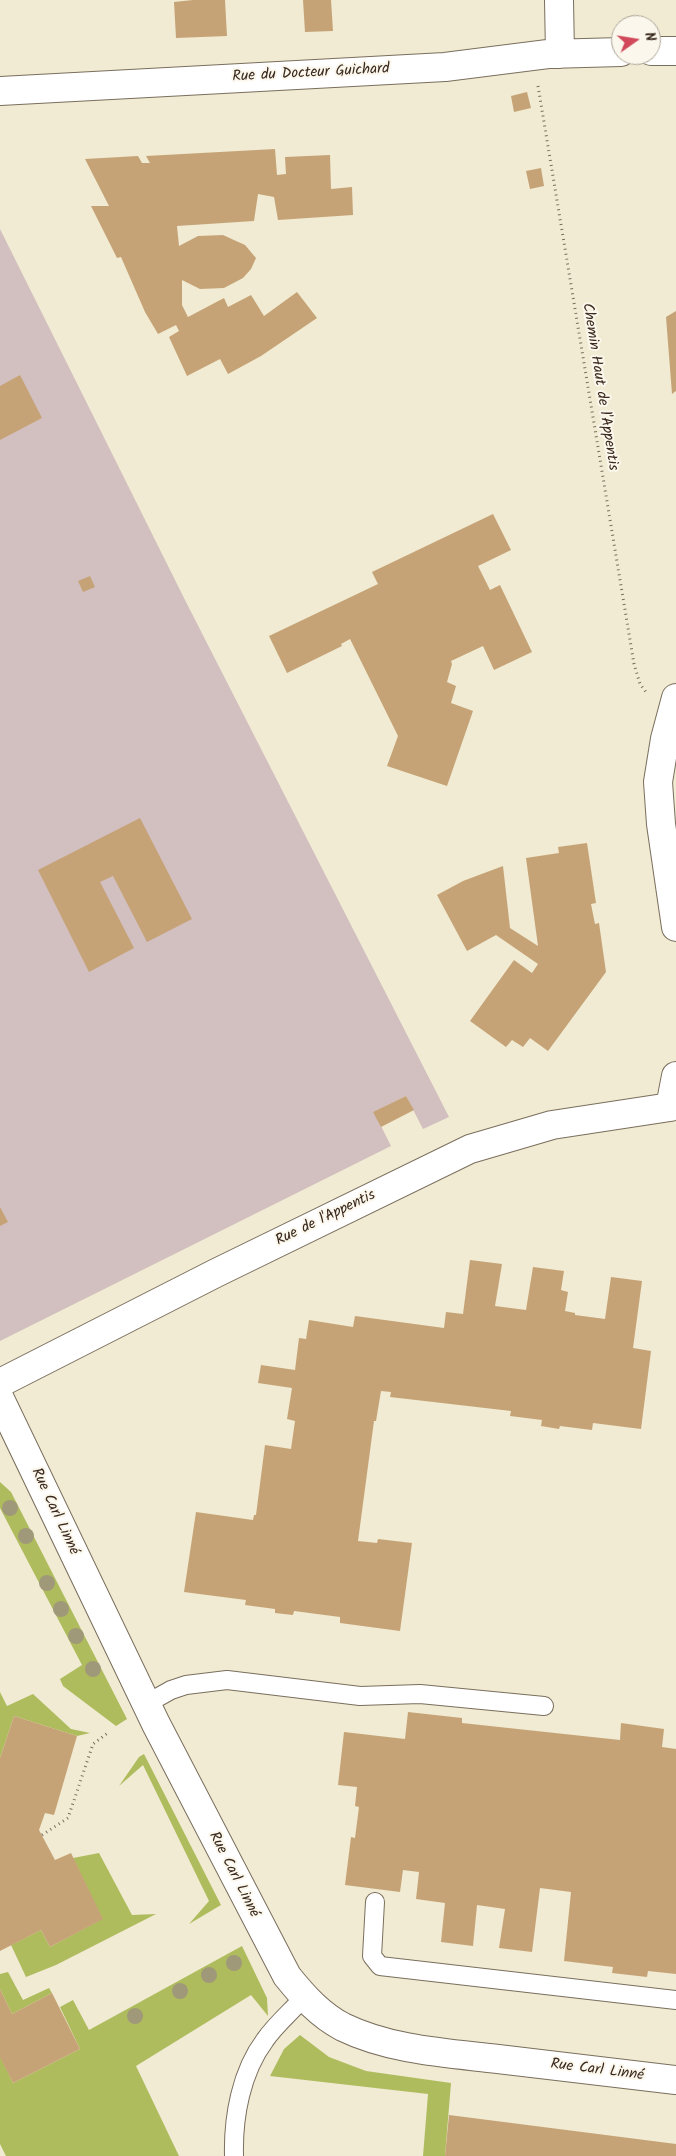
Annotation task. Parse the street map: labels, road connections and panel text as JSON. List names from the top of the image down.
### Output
{
  "streets": {
    "street": ["Rue du Docteur Guichard", "Rue de l'Appentis", "Rue Carl Linné"],
    "path": ["Chemin Haut de l'Appentis"]
  },
  "north": "right"
}
